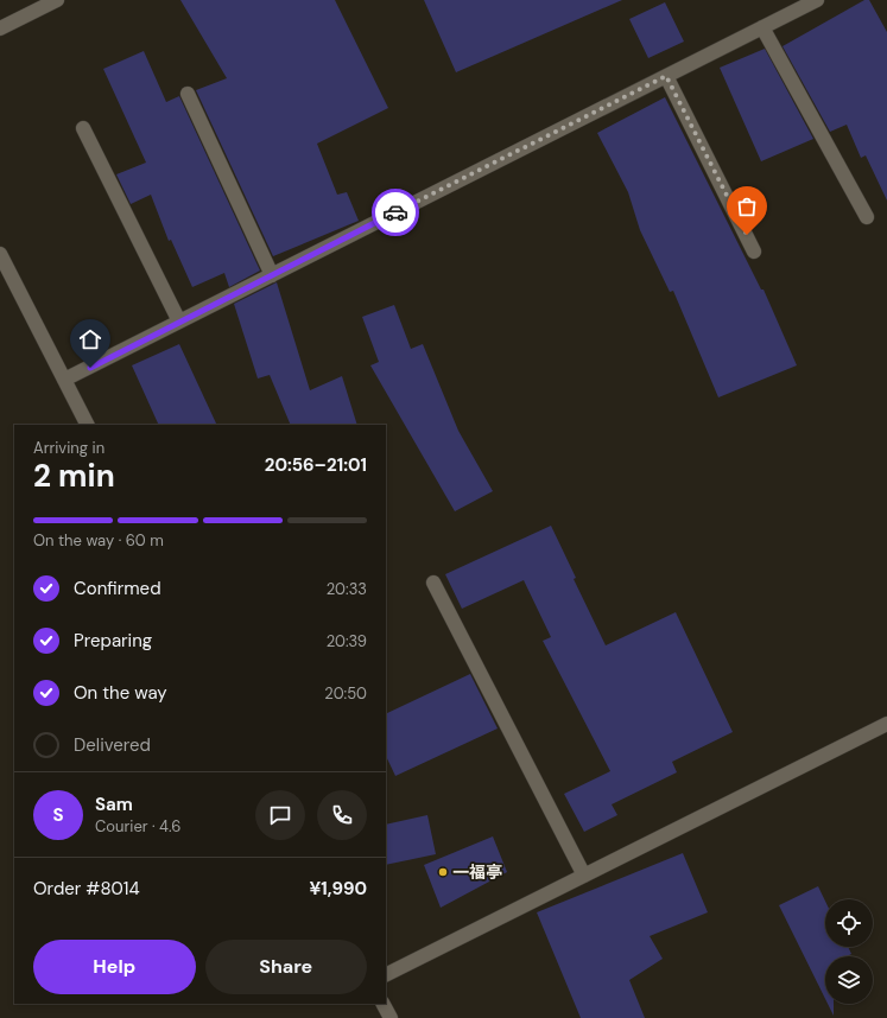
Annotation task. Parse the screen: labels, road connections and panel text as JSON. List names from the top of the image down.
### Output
{
  "places": ["一福亭"],
  "page": {
    "heading": ["2 min", "Arriving in", "20:56–21:01"],
    "panel": [
      "Sam",
      "Courier · 4.6",
      "Order #8014",
      "¥1,990"
    ],
    "bar": "On the way · 60 m",
    "list": [
      ["Confirmed", "20:33"],
      ["Preparing", "20:39"],
      ["On the way", "20:50"],
      "Delivered"
    ],
    "round": "S",
    "buttons": ["Help", "Share"]
  }
}
